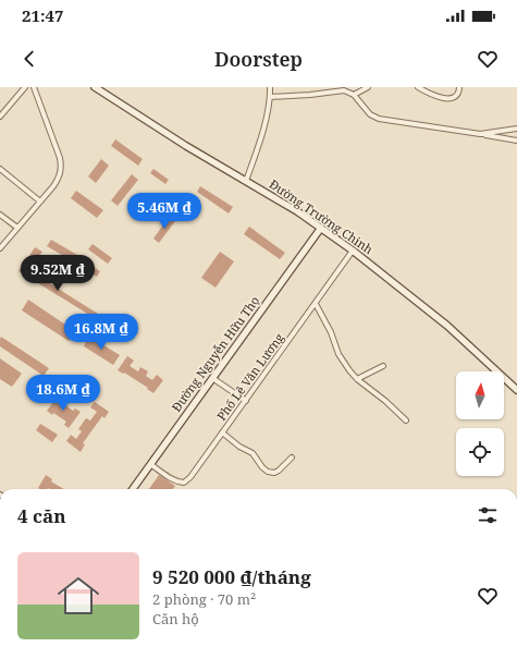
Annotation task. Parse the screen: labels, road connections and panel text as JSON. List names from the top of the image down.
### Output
{
  "streets": {
    "main road": ["Đường Trường Chinh", "Đường Nguyễn Hữu Thọ"],
    "street": ["Phố Lê Văn Lương"]
  },
  "crossings": [
    ["Đường Trường Chinh", "Đường Nguyễn Hữu Thọ"],
    ["Đường Trường Chinh", "Phố Lê Văn Lương"],
    ["Đường Nguyễn Hữu Thọ", "Phố Lê Văn Lương"]
  ],
  "north": "top",
  "page": {
    "status": "21:47",
    "header": "Doorstep",
    "price": [
      "5.46M ₫",
      "9.52M ₫",
      "16.8M ₫",
      "18.6M ₫"
    ],
    "heading": "4 căn",
    "list": [
      {
        "name": "9 520 000 ₫/tháng",
        "note": "2 phòng · 70 m² · Căn hộ"
      }
    ]
  }
}
